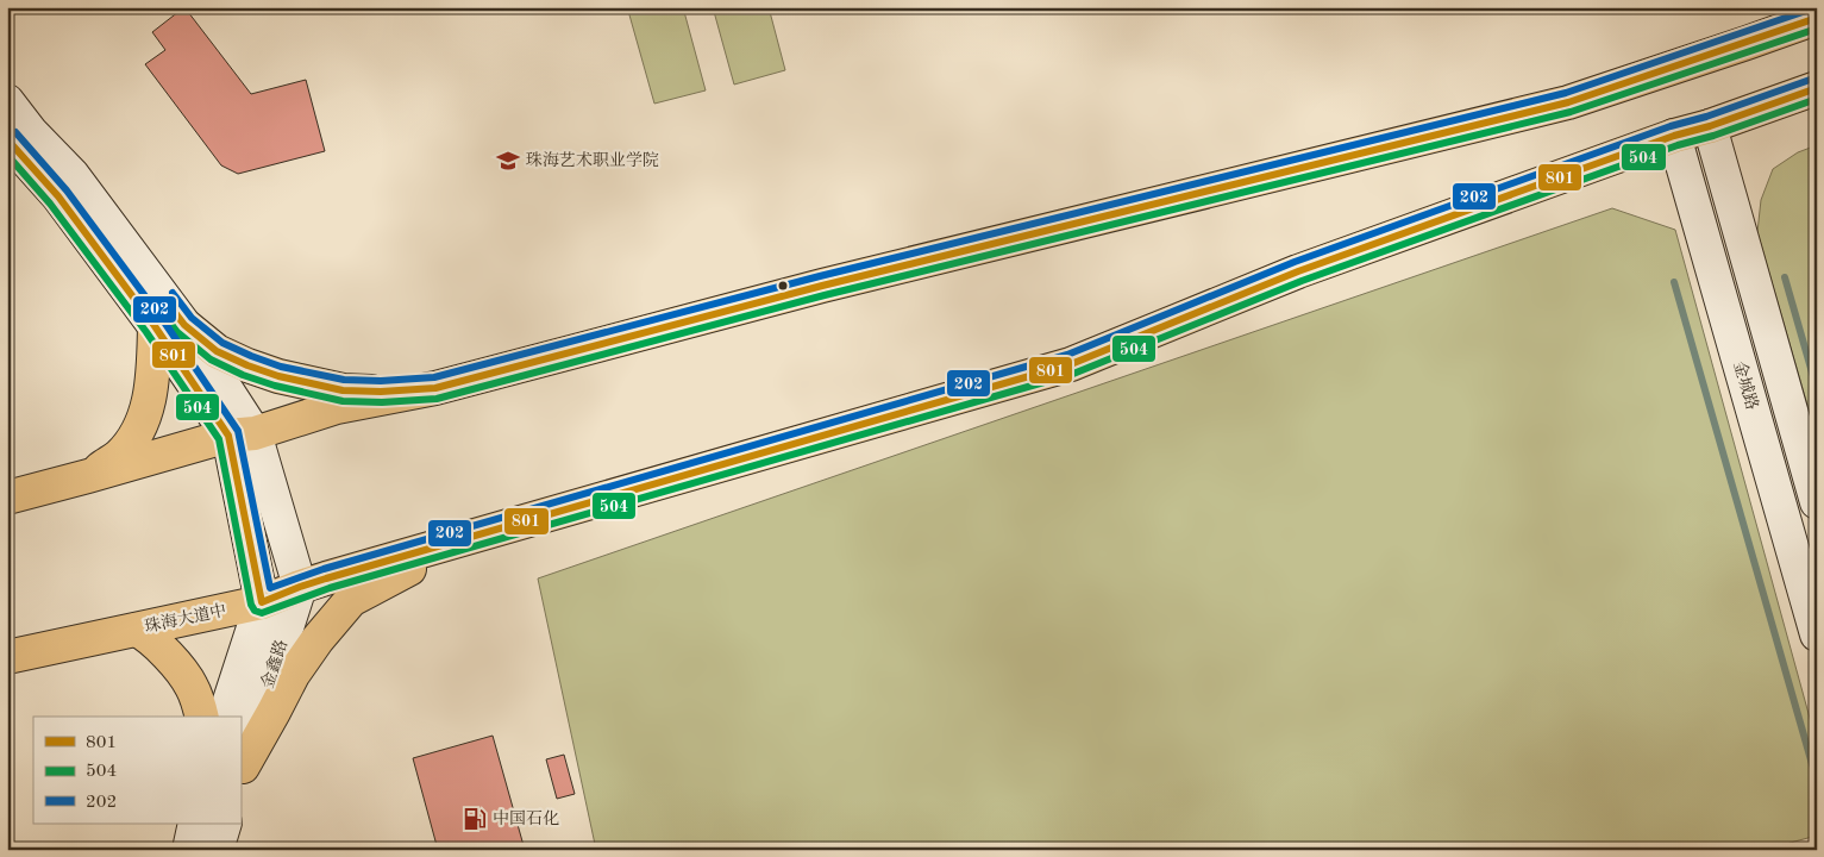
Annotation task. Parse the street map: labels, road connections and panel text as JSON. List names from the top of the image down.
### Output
{
  "streets": {
    "highway": ["珠海大道中"],
    "street": ["金城路", "金鑫路"]
  },
  "crossings": [
    ["金城路", "珠海大道中"],
    ["珠海大道中", "金鑫路"]
  ],
  "places": {
    "school or university": ["珠海艺术职业学院"],
    "fuel station": ["中国石化"]
  },
  "lines": ["transit line 202", "transit line 801", "transit line 504"],
  "legend": ["801", "504", "202"]
}
